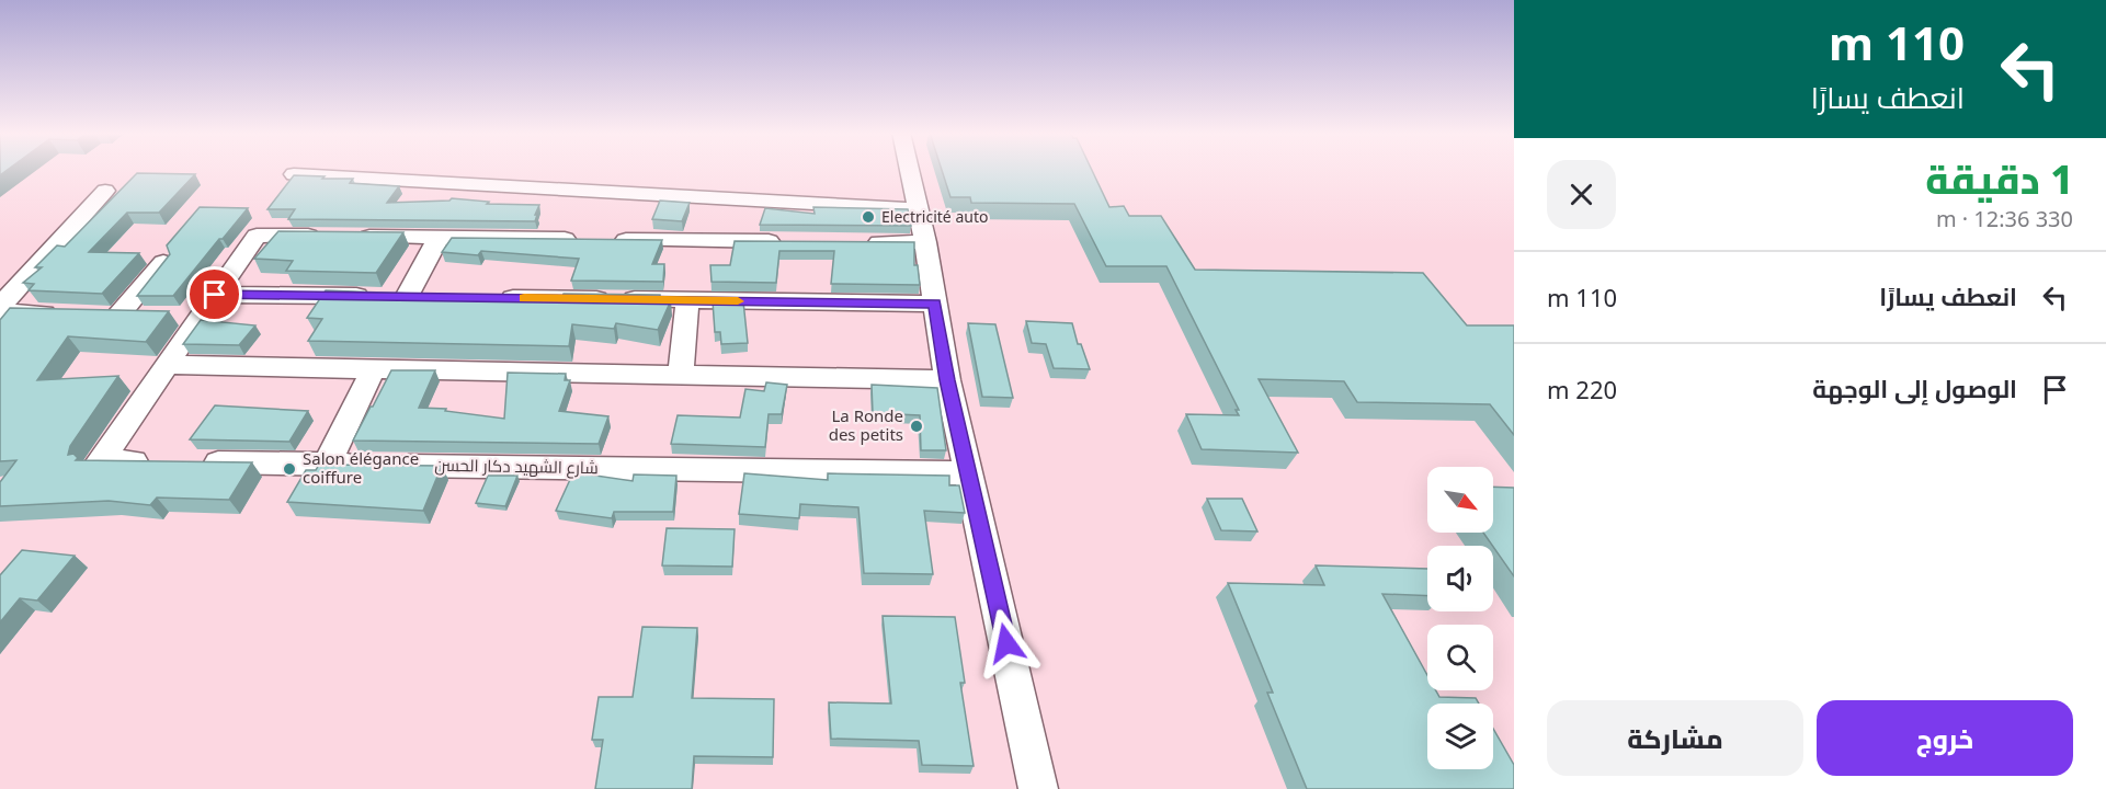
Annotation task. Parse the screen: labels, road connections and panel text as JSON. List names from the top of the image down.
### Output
{
  "streets": {
    "street": ["شارع الشهيد دكار الحسن"]
  },
  "places": ["Electricité auto", "La Ronde des petits", "Salon élégance coiffure"],
  "north": "bottom right",
  "page": {
    "turn": ["110 m", "انعطف يسارًا"],
    "heading": ["1 دقيقة", "330 m · 12:36"],
    "list": [
      {
        "name": "انعطف يسارًا",
        "value": "110 m"
      },
      {
        "name": "الوصول إلى الوجهة",
        "value": "220 m"
      }
    ],
    "buttons": ["خروج", "مشاركة"]
  }
}
